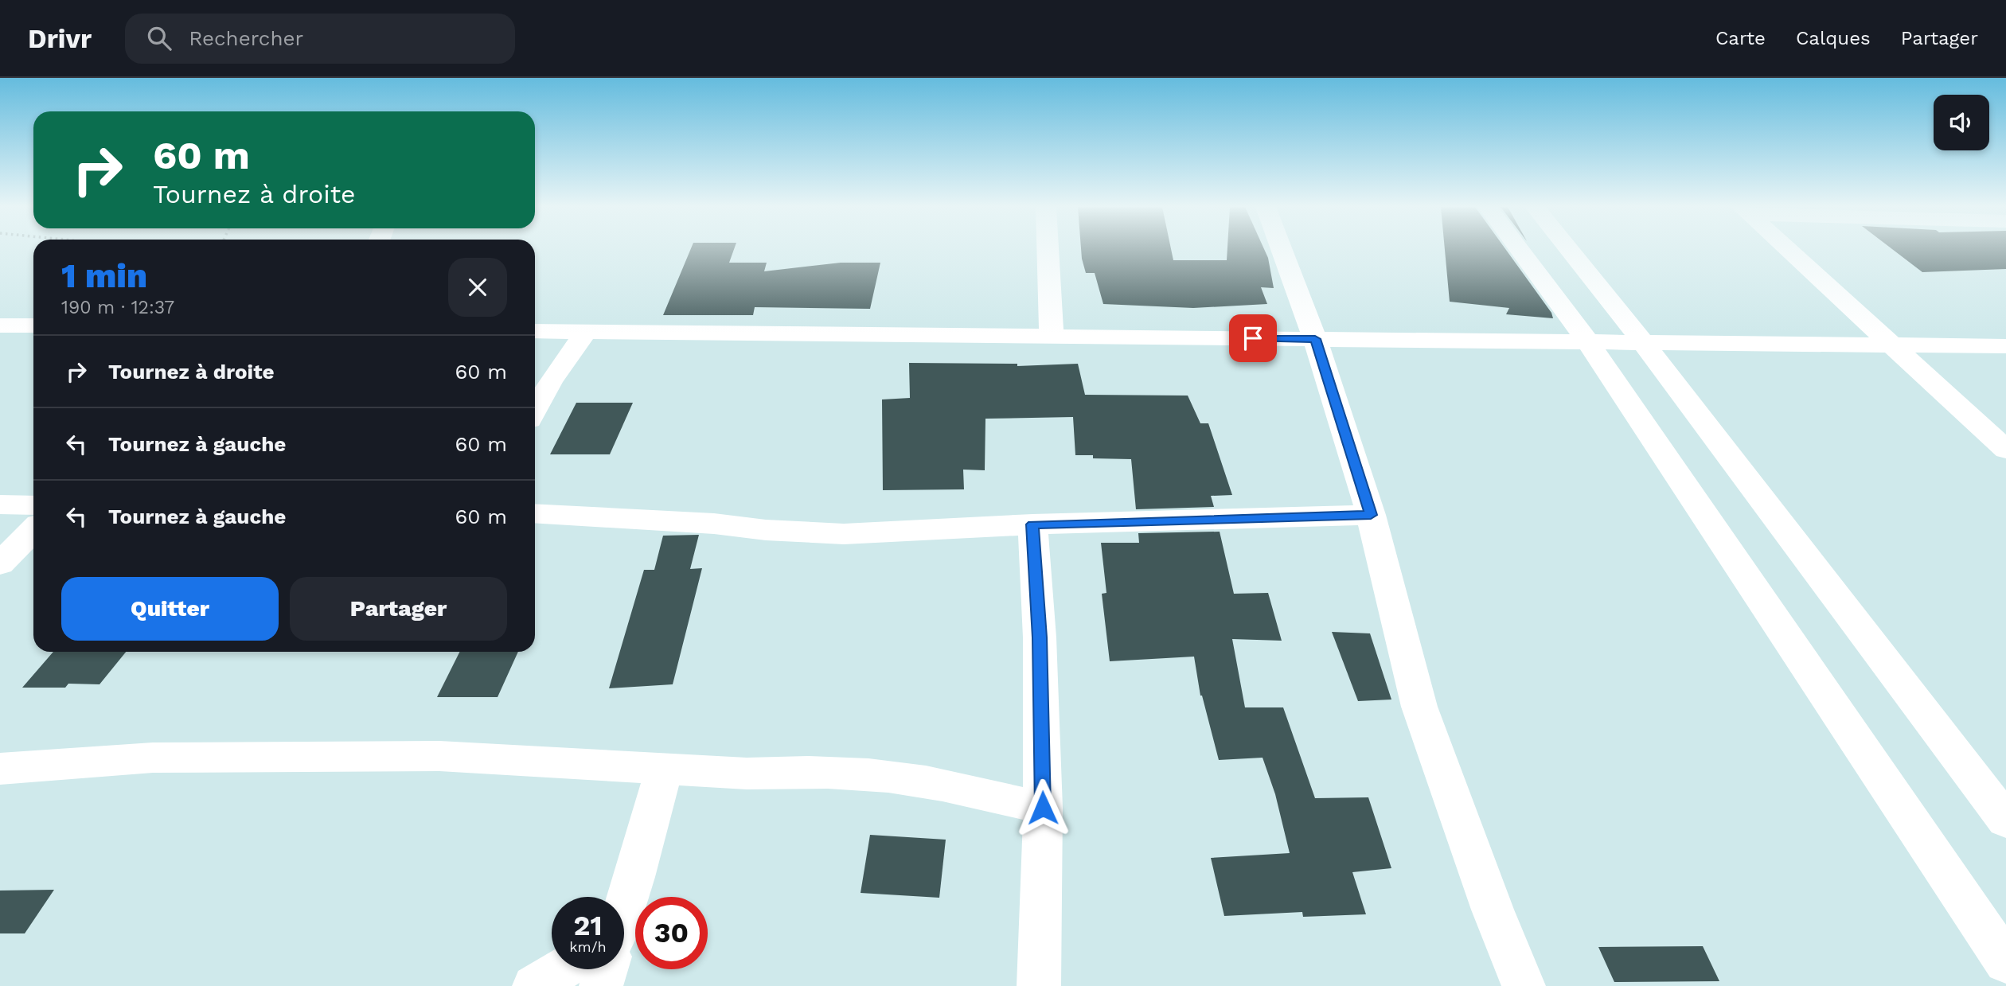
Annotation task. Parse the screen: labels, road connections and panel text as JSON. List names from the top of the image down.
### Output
{
  "page": {
    "header": "Drivr",
    "search": "Rechercher",
    "nav": ["Carte", "Calques", "Partager"],
    "turn": ["60 m", "Tournez à droite"],
    "heading": ["1 min", "190 m · 12:37"],
    "list": [
      {
        "name": "Tournez à droite",
        "value": "60 m"
      },
      {
        "name": "Tournez à gauche",
        "value": "60 m"
      },
      {
        "name": "Tournez à gauche",
        "value": "60 m"
      }
    ],
    "buttons": ["Quitter", "Partager"],
    "speed": "21 km/h",
    "limit": "30"
  }
}
